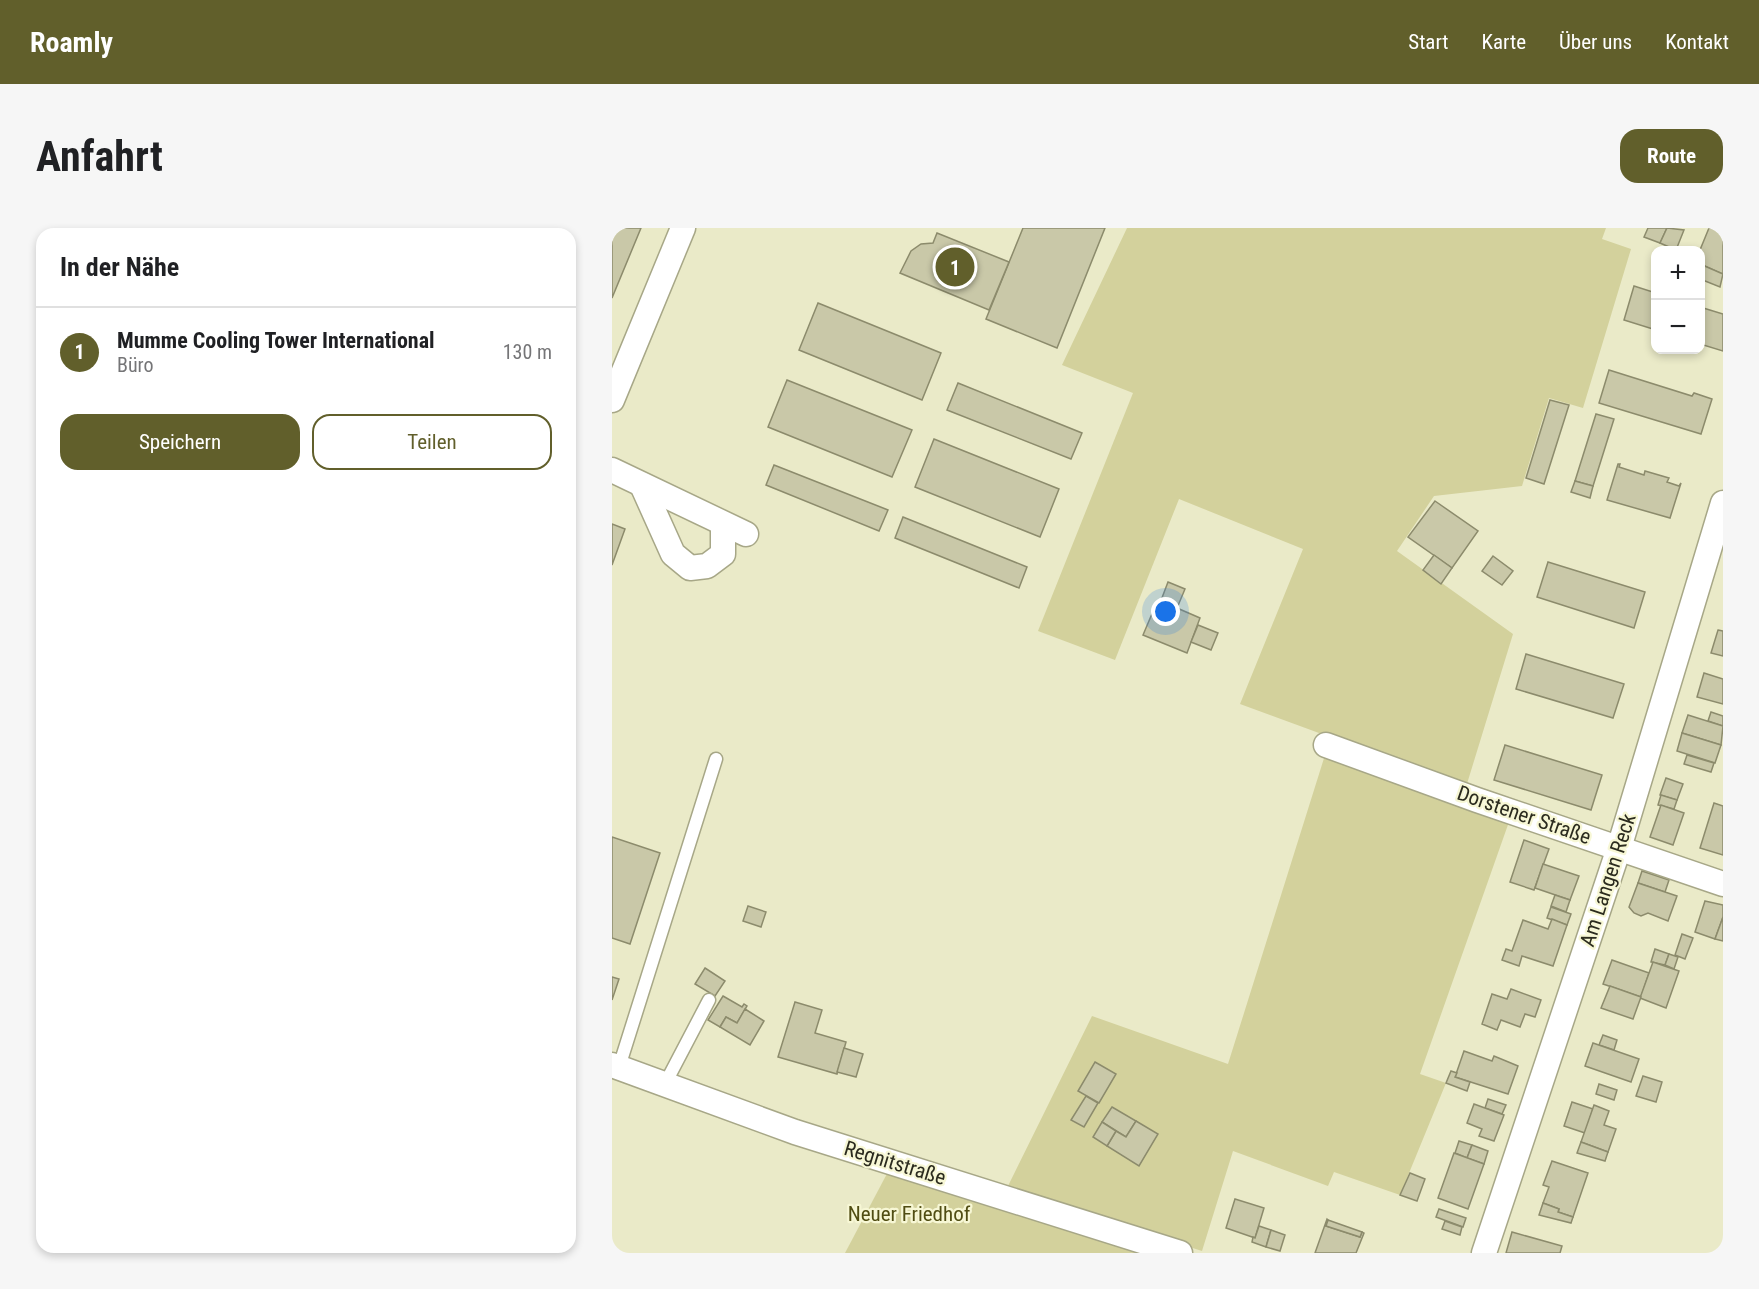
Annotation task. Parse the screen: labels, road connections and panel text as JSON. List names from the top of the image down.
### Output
{
  "streets": {
    "street": ["Dorstener Straße", "Am Langen Reck", "Regnitstraße"]
  },
  "crossings": [
    ["Dorstener Straße", "Am Langen Reck"]
  ],
  "parks": ["Neuer Friedhof"],
  "page": {
    "header": "Roamly",
    "nav": [
      "Start",
      "Karte",
      "Über uns",
      "Kontakt"
    ],
    "buttons": [
      "Route",
      ["Speichern", "Teilen"]
    ],
    "title": "Anfahrt",
    "heading": "In der Nähe",
    "pins": "1",
    "map_buttons": ["+", "−"],
    "list": [
      {
        "mark": "1",
        "name": "Mumme Cooling Tower International",
        "note": "Büro",
        "value": "130 m"
      }
    ]
  }
}
